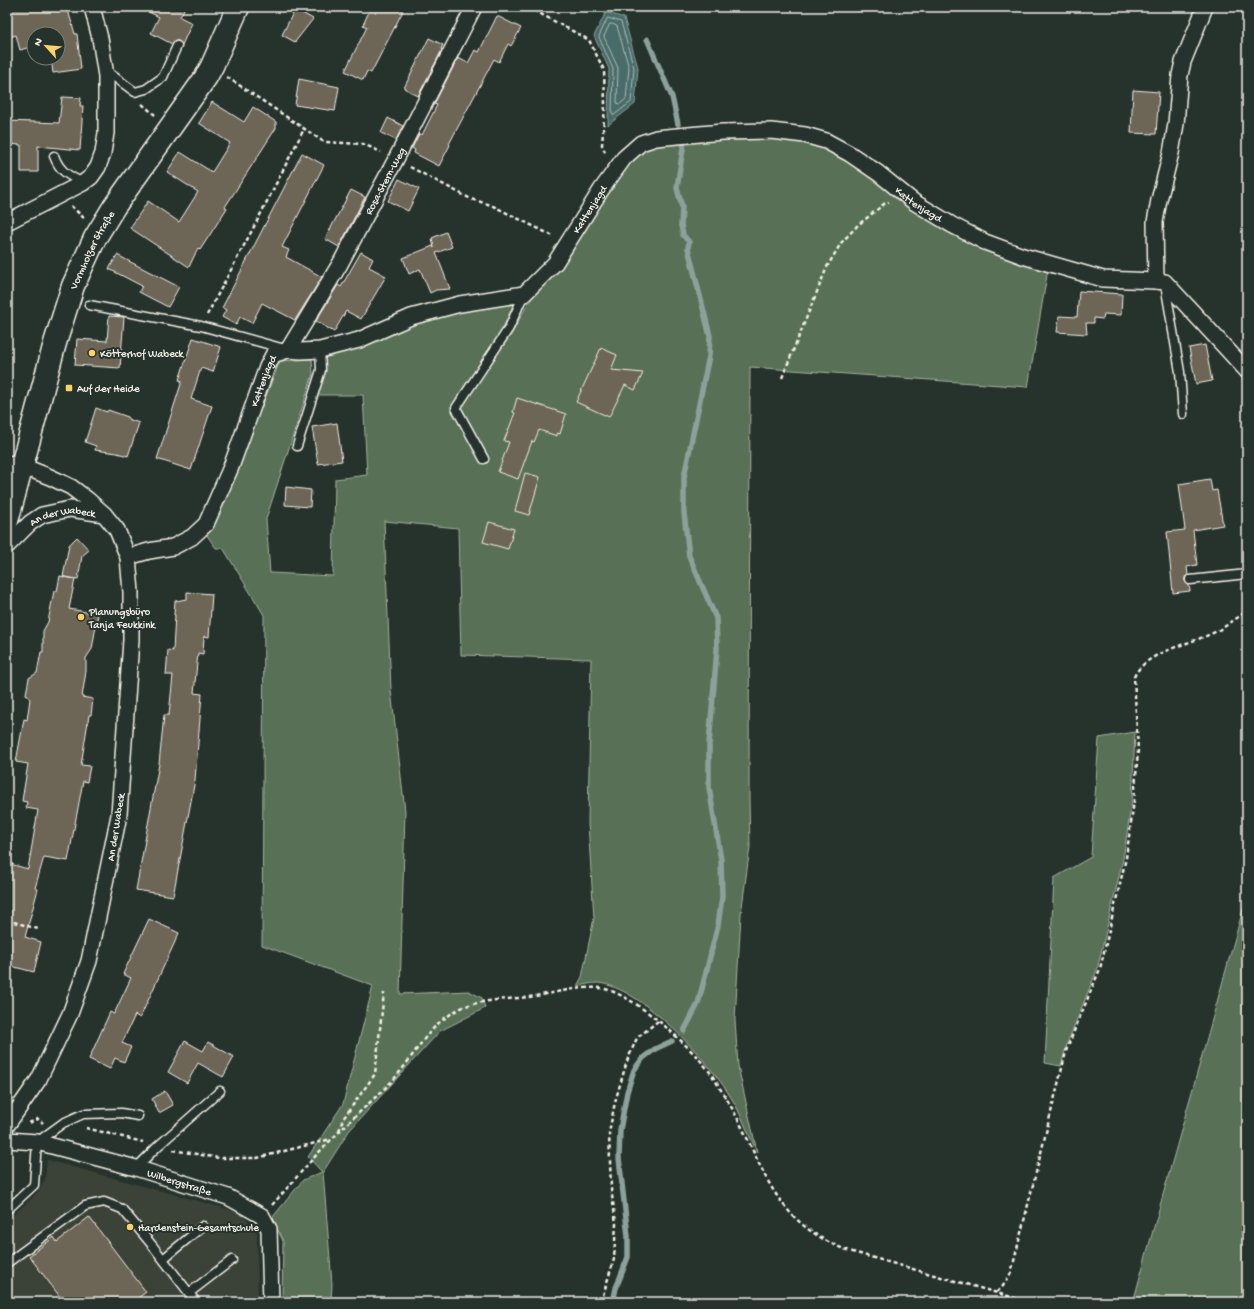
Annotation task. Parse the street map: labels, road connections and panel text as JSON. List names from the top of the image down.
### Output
{
  "streets": {
    "main road": ["Vormholzer Straße"],
    "street": [
      "Rosa-Stern-Weg",
      "Kattenjagd",
      "An der Wabeck",
      "Wilbergstraße"
    ]
  },
  "crossings": [
    ["Rosa-Stern-Weg", "Kattenjagd"],
    ["Kattenjagd", "An der Wabeck"],
    ["Vormholzer Straße", "An der Wabeck"]
  ],
  "places": {
    "other": ["Kötterhof Wabeck", "Planungsbüro Tanja Feukkink", "Hardenstein-Gesamtschule"],
    "transit": ["Auf der Heide"]
  },
  "north": "top left"
}
